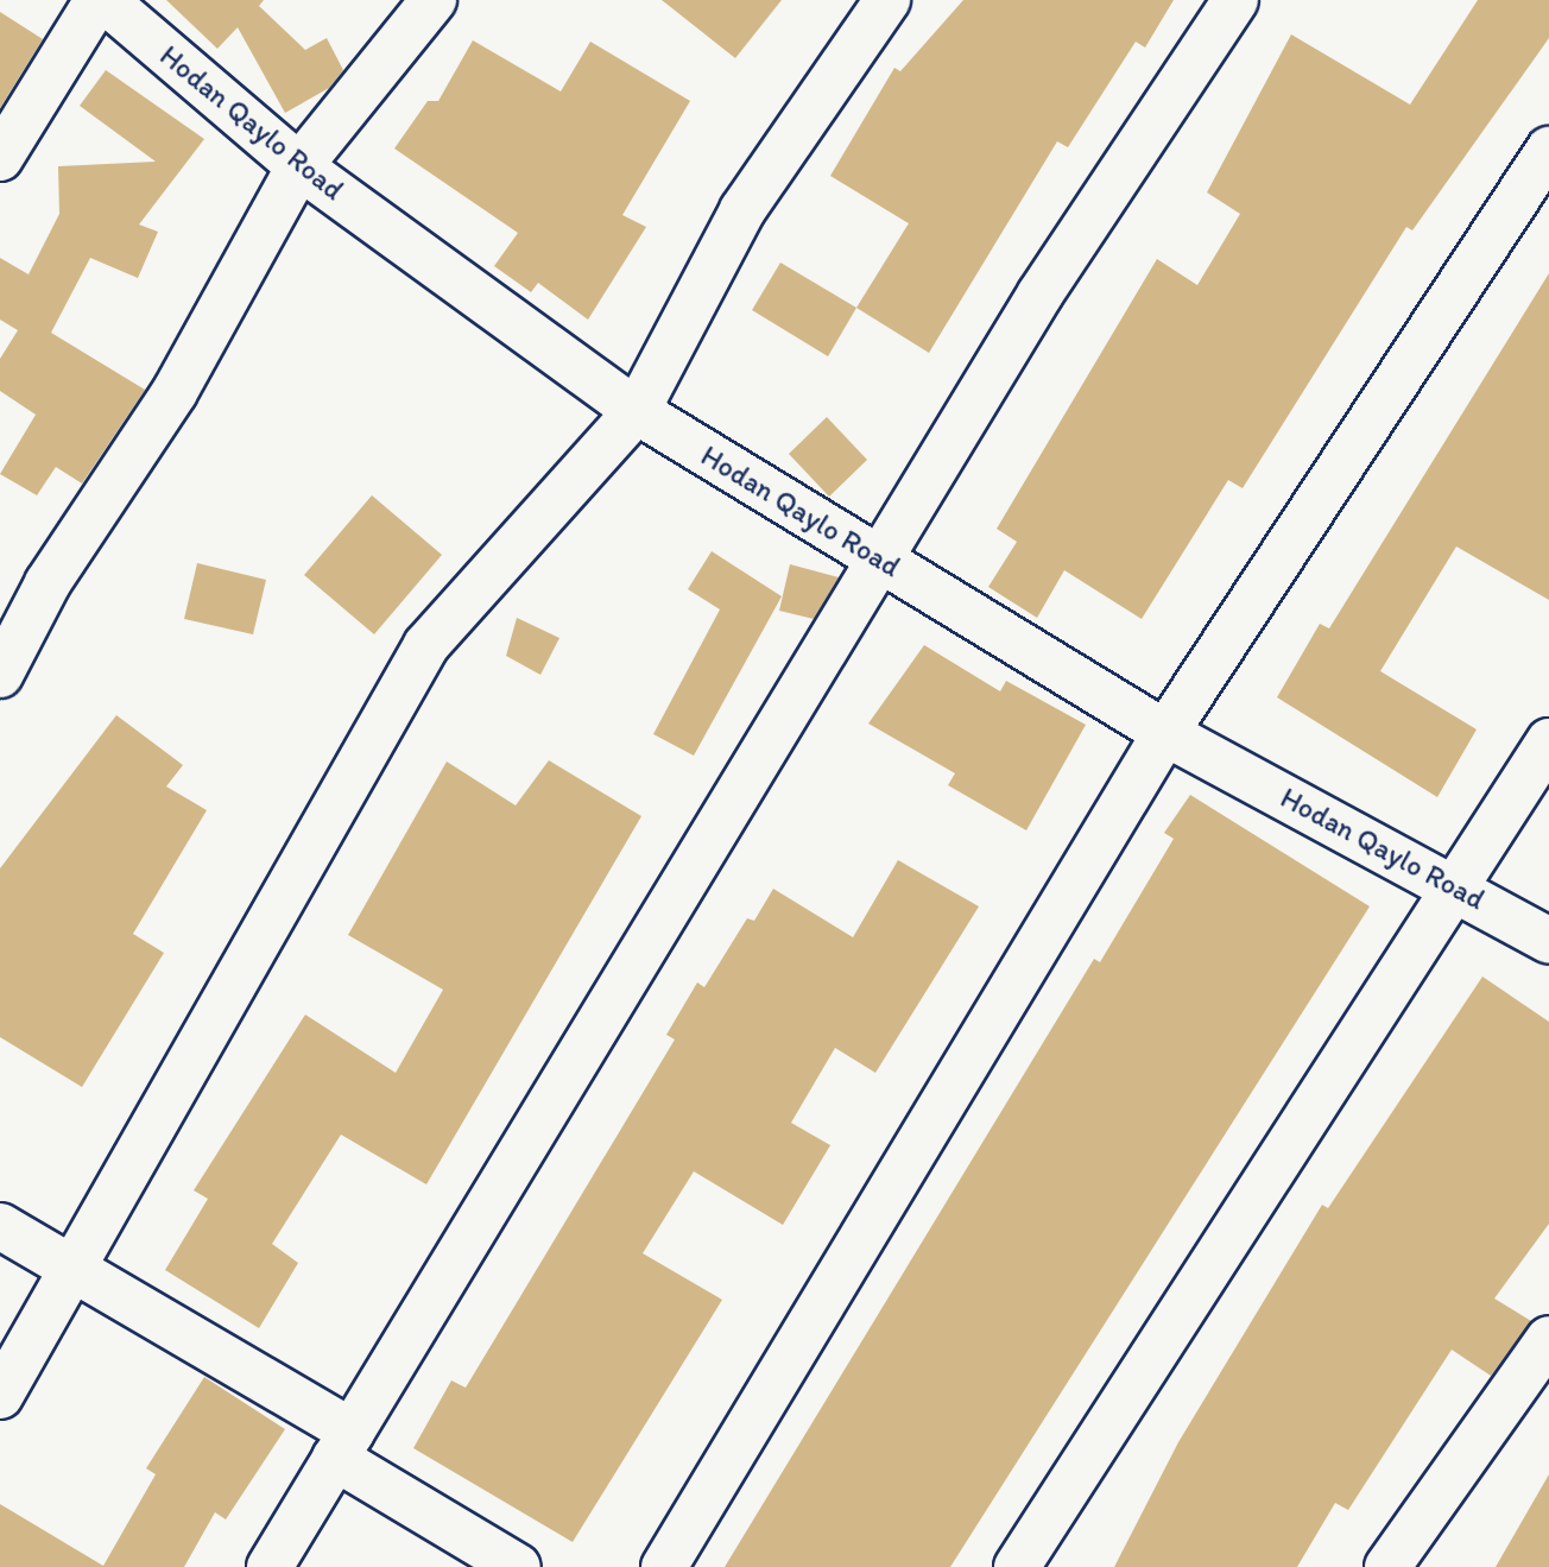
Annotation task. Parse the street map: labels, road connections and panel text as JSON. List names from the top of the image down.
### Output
{
  "streets": {
    "street": ["Hodan Qaylo Road"]
  }
}
